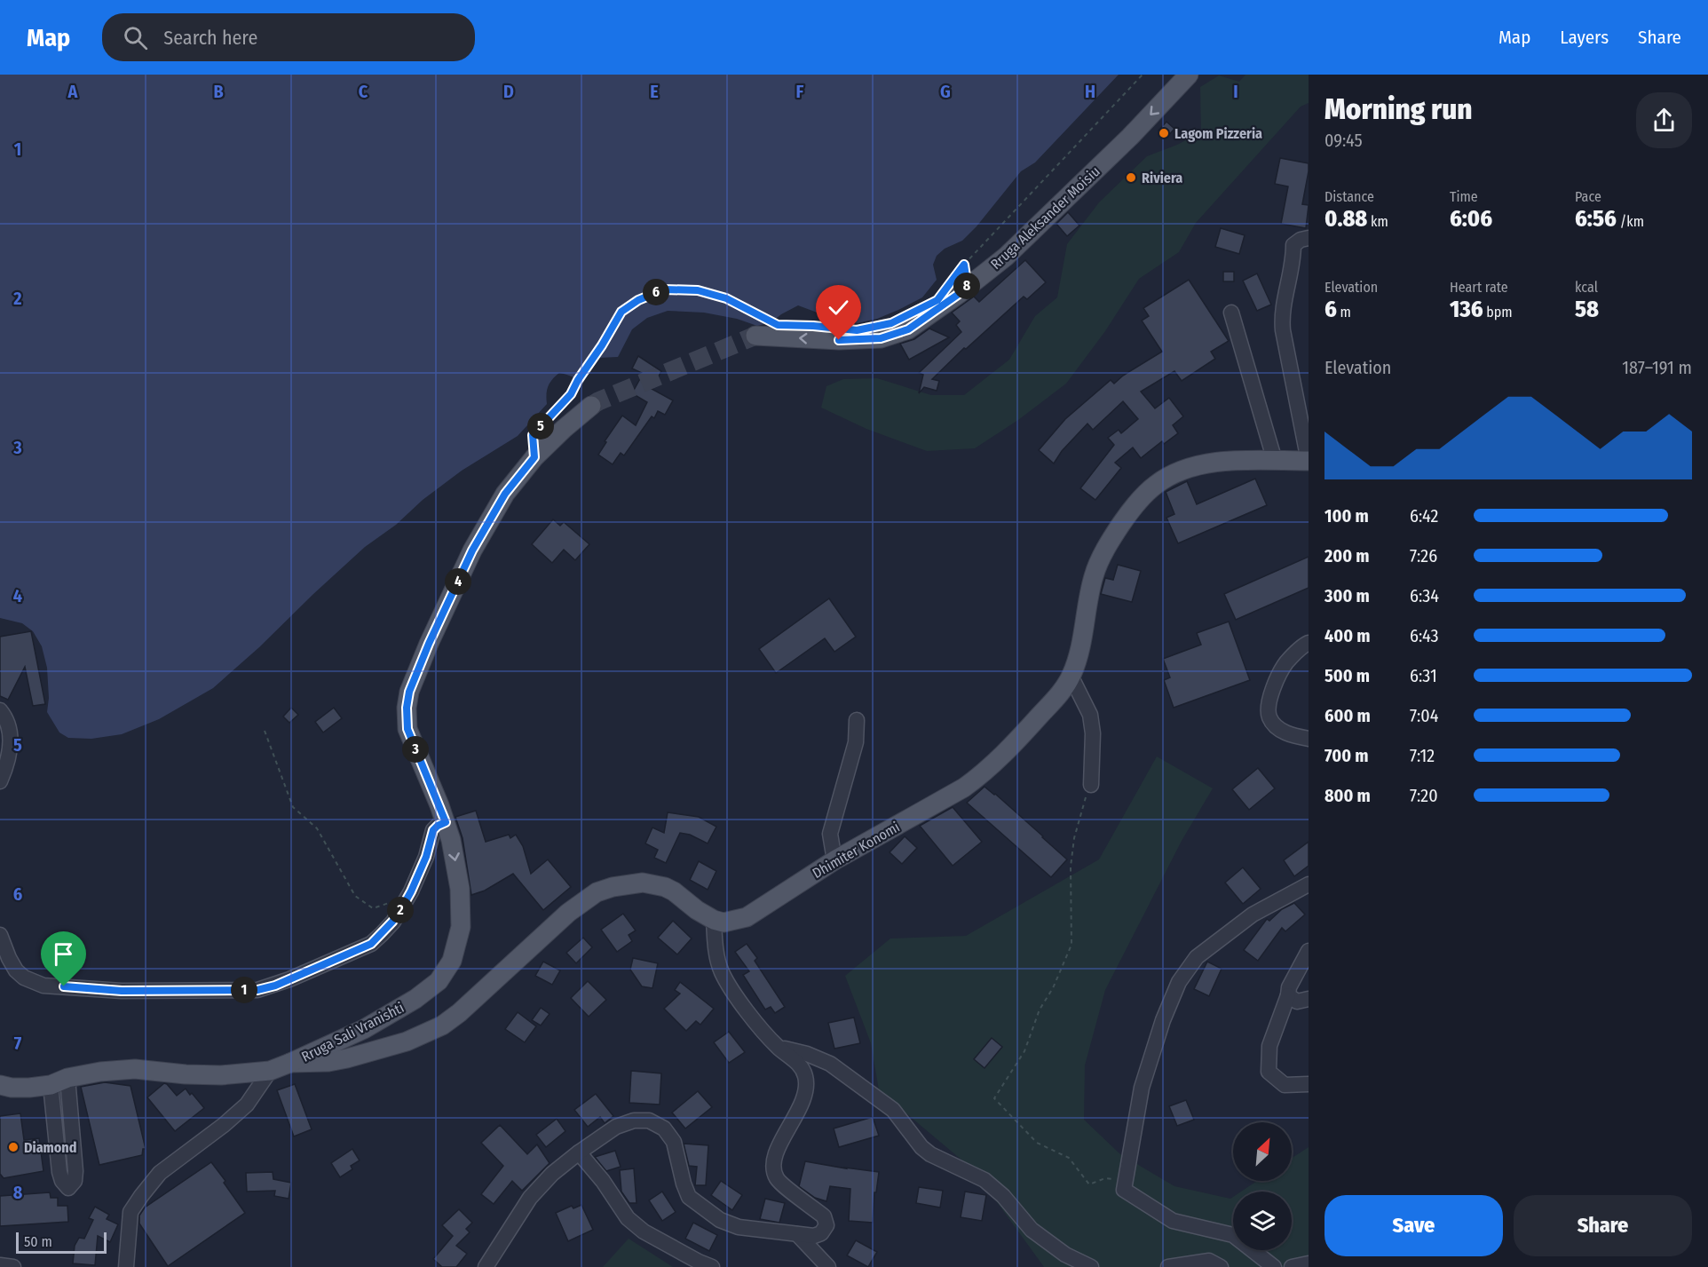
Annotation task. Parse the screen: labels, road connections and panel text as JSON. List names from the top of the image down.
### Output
{
  "streets": {
    "main road": ["Rruga Aleksander Moisiu", "Dhimiter Konomi", "Rruga Sali Vranishti"]
  },
  "one_way": ["Rruga Aleksander Moisiu"],
  "places": ["Lagom Pizzeria", "Riviera", "Diamond"],
  "scale_bar": "50 m",
  "north": "top right",
  "page": {
    "header": "Map",
    "search": "Search here",
    "nav": ["Map", "Layers", "Share"],
    "heading": ["Morning run", "09:45"],
    "stats": [
      ["Distance", "0.88 km"],
      ["Time", "6:06"],
      ["Pace", "6:56 /km"],
      ["Elevation", "6 m"],
      ["Heart rate", "136 bpm"],
      ["kcal", "58"]
    ],
    "pins": [
      "8",
      "6",
      "5",
      "4",
      "3",
      "2",
      "1"
    ],
    "chart": ["Elevation", "187–191 m"],
    "list": [
      {
        "name": "100 m",
        "note": "6:42"
      },
      {
        "name": "200 m",
        "note": "7:26"
      },
      {
        "name": "300 m",
        "note": "6:34"
      },
      {
        "name": "400 m",
        "note": "6:43"
      },
      {
        "name": "500 m",
        "note": "6:31"
      },
      {
        "name": "600 m",
        "note": "7:04"
      },
      {
        "name": "700 m",
        "note": "7:12"
      },
      {
        "name": "800 m",
        "note": "7:20"
      }
    ],
    "buttons": ["Save", "Share"],
    "scale": "50 m"
  },
  "grid": {
    "columns": [
      "A",
      "B",
      "C",
      "D",
      "E",
      "F",
      "G",
      "H",
      "I"
    ],
    "rows": [
      "1",
      "2",
      "3",
      "4",
      "5",
      "6",
      "7",
      "8"
    ]
  }
}
